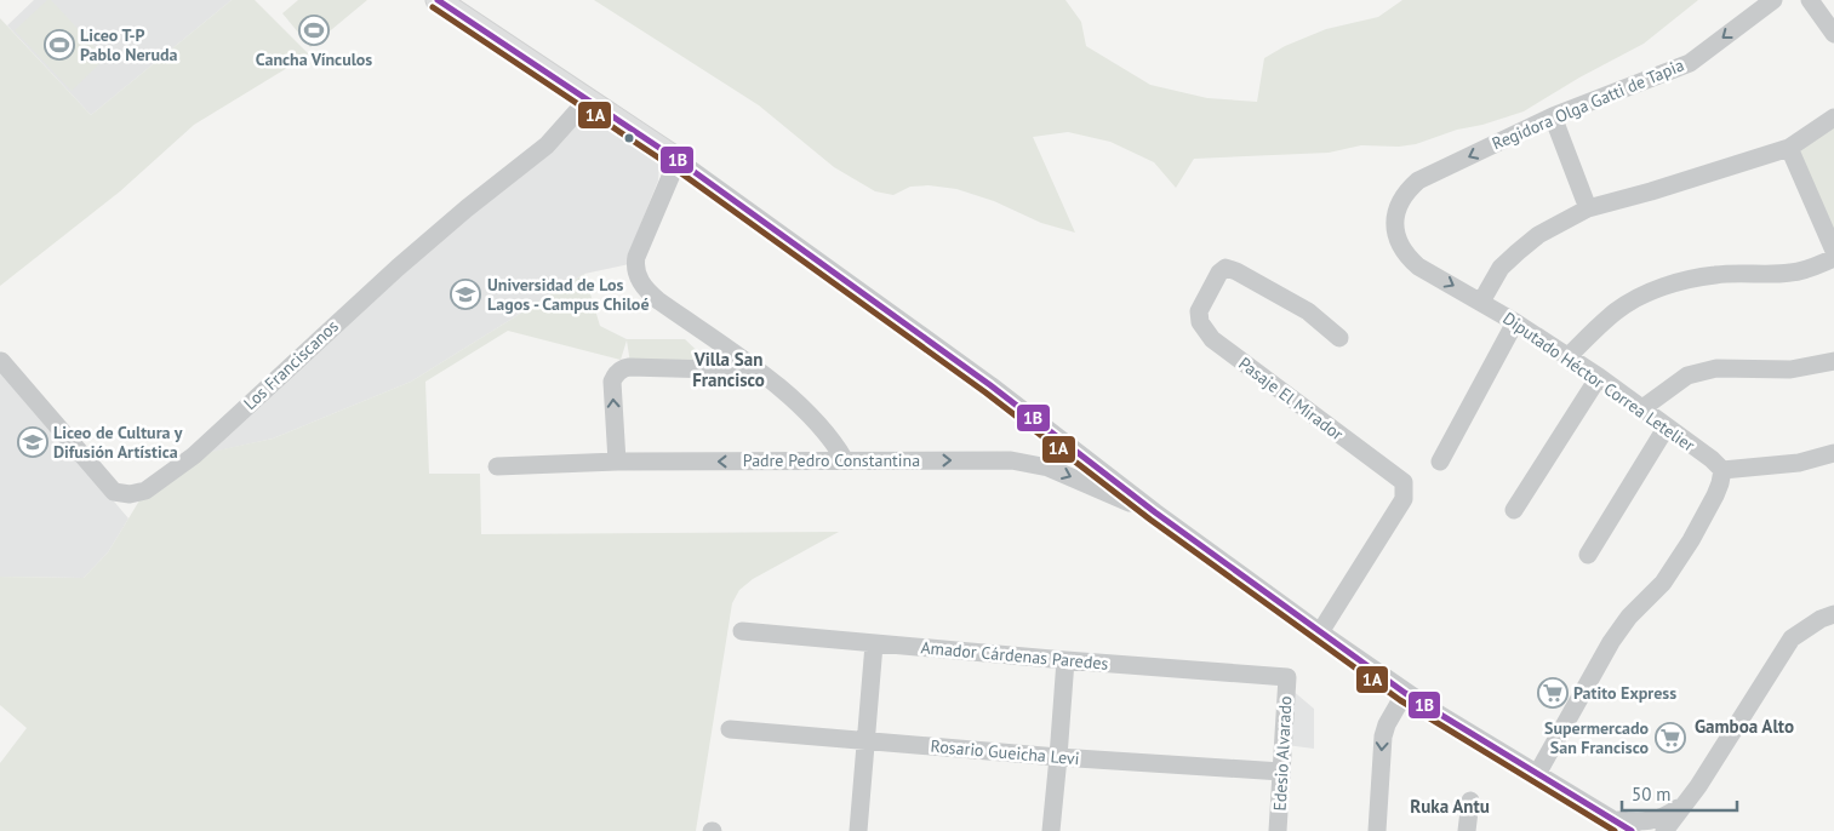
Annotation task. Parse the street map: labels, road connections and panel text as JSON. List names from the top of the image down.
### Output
{
  "streets": {
    "street": [
      "Regidora Olga Gatti de Tapia",
      "Los Franciscanos",
      "Diputado Héctor Correa Letelier",
      "Pasaje El Mirador",
      "Padre Pedro Constantina",
      "Amador Cárdenas Paredes",
      "Rosario Gueicha Levi",
      "Edesio Alvarado"
    ]
  },
  "crossings": [
    ["Regidora Olga Gatti de Tapia", "Diputado Héctor Correa Letelier"],
    ["Amador Cárdenas Paredes", "Edesio Alvarado"],
    ["Rosario Gueicha Levi", "Edesio Alvarado"]
  ],
  "districts": ["Villa San Francisco", "Gamboa Alto", "Ruka Antu"],
  "places": {
    "sports": ["Cancha Vínculos", "Liceo T-P Pablo Neruda"],
    "school or university": ["Universidad de Los Lagos - Campus Chiloé", "Liceo de Cultura y Difusión Artística"],
    "supermarket": ["Patito Express", "Supermercado San Francisco"]
  },
  "lines": ["transit line 1B", "transit line 1A"],
  "scale_bar": "50 m"
}
